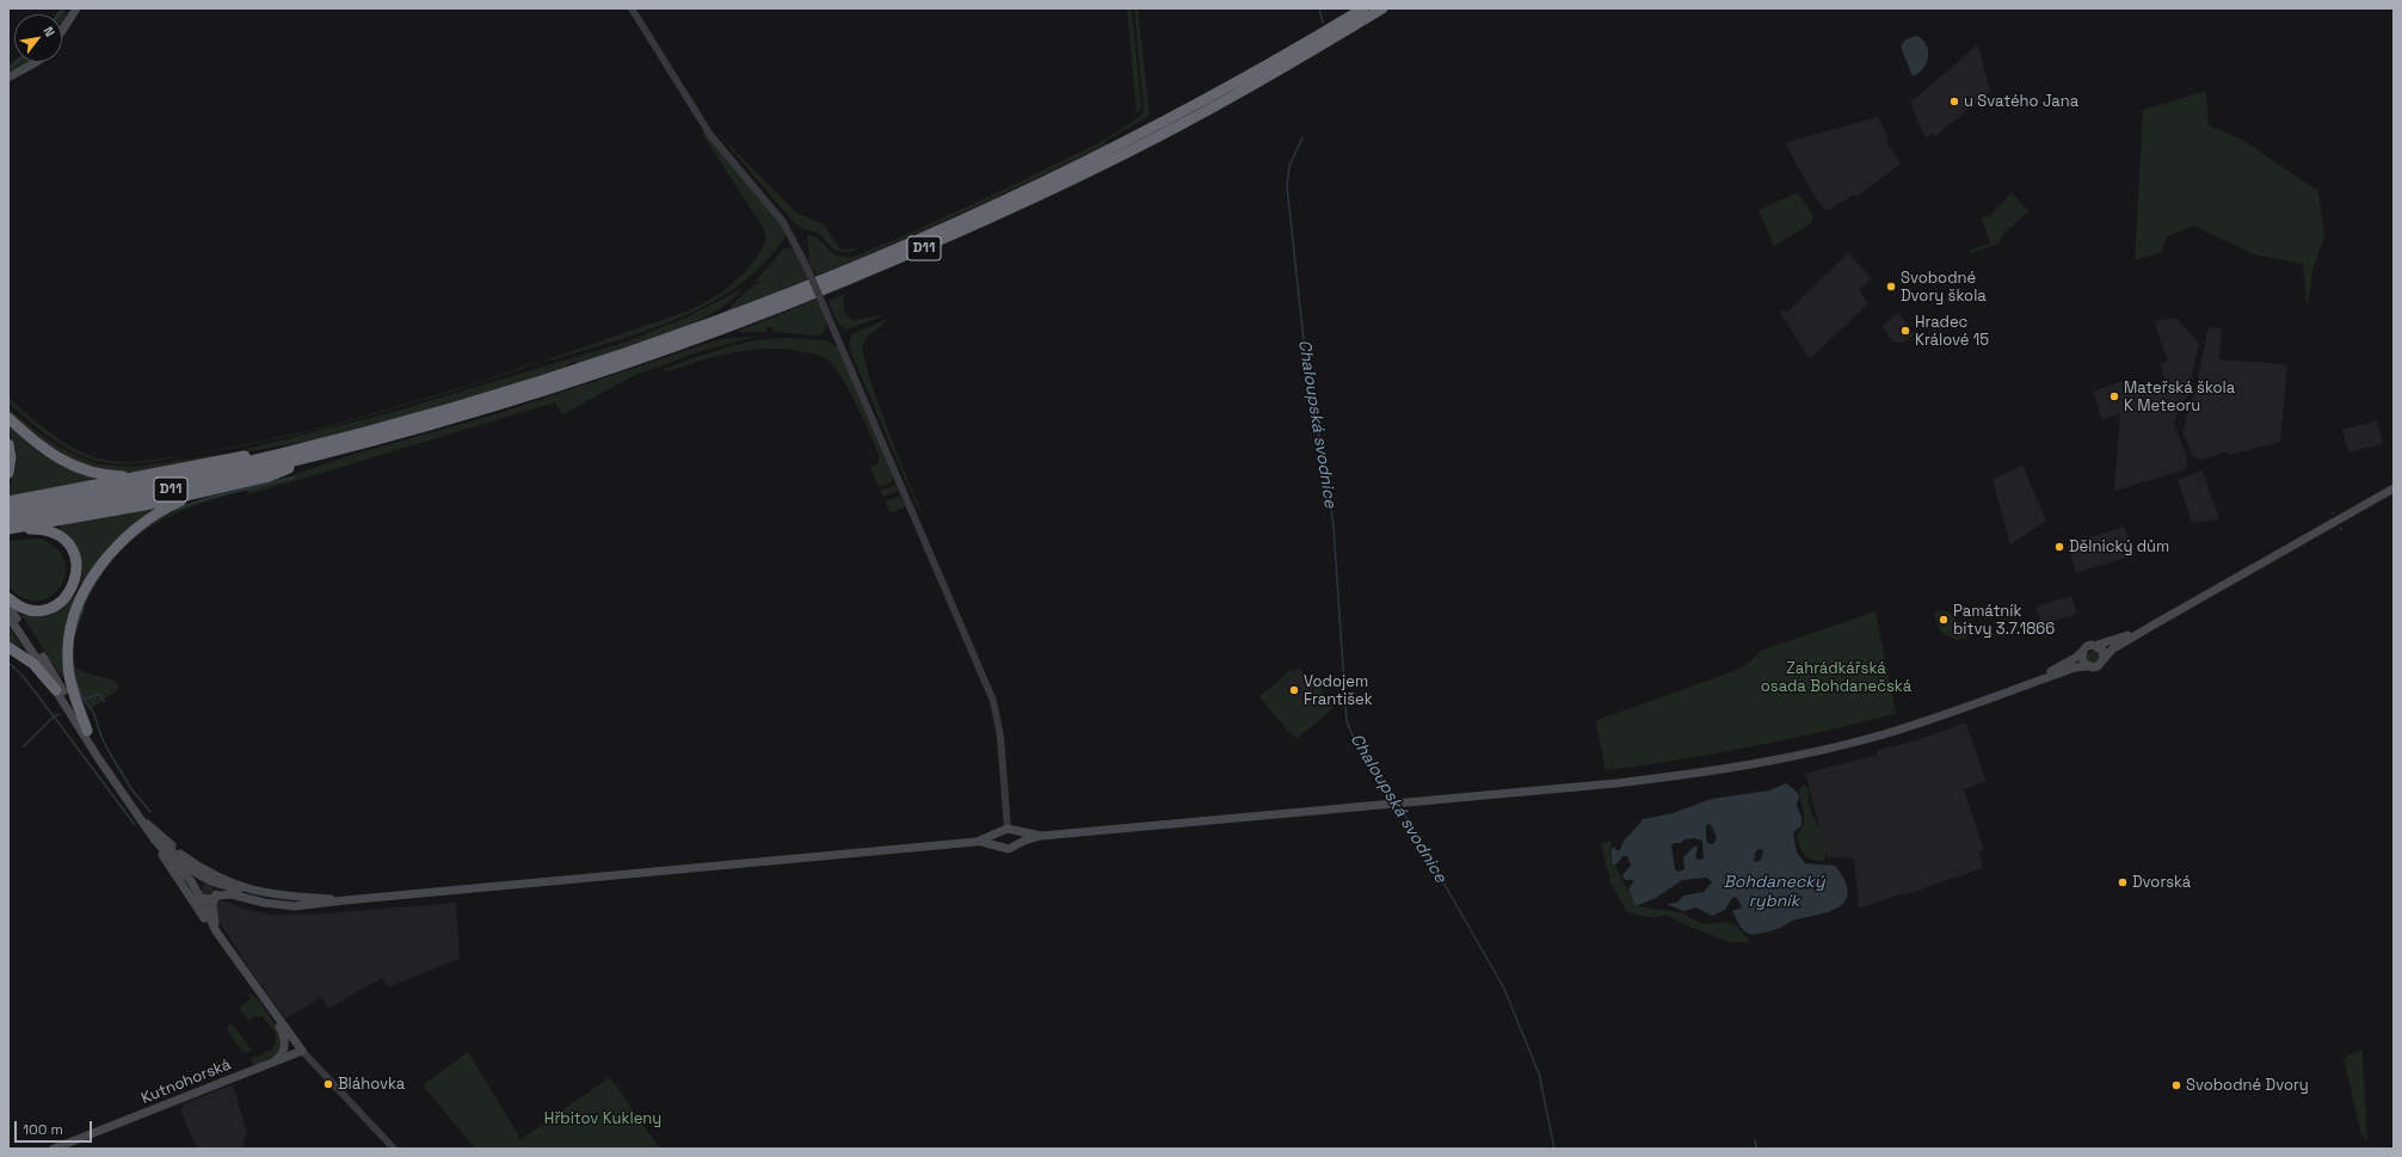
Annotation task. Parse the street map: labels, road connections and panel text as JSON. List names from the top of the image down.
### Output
{
  "streets": {
    "highway": ["D11"],
    "main road": ["Kutnohorská"]
  },
  "water": ["Chaloupská svodnice", "Bohdanecký rybník"],
  "parks": ["Zahrádkářská osada Bohdanečská", "Hřbitov Kukleny"],
  "places": [
    "u Svatého Jana",
    "Svobodné Dvory škola",
    "Hradec Králové 15",
    "Mateřská škola K Meteoru",
    "Dělnický dům",
    "Památník bitvy 3.7.1866",
    "Vodojem František",
    "Dvorská",
    "Bláhovka",
    "Svobodné Dvory"
  ],
  "scale_bar": "100 m",
  "north": "top right"
}
